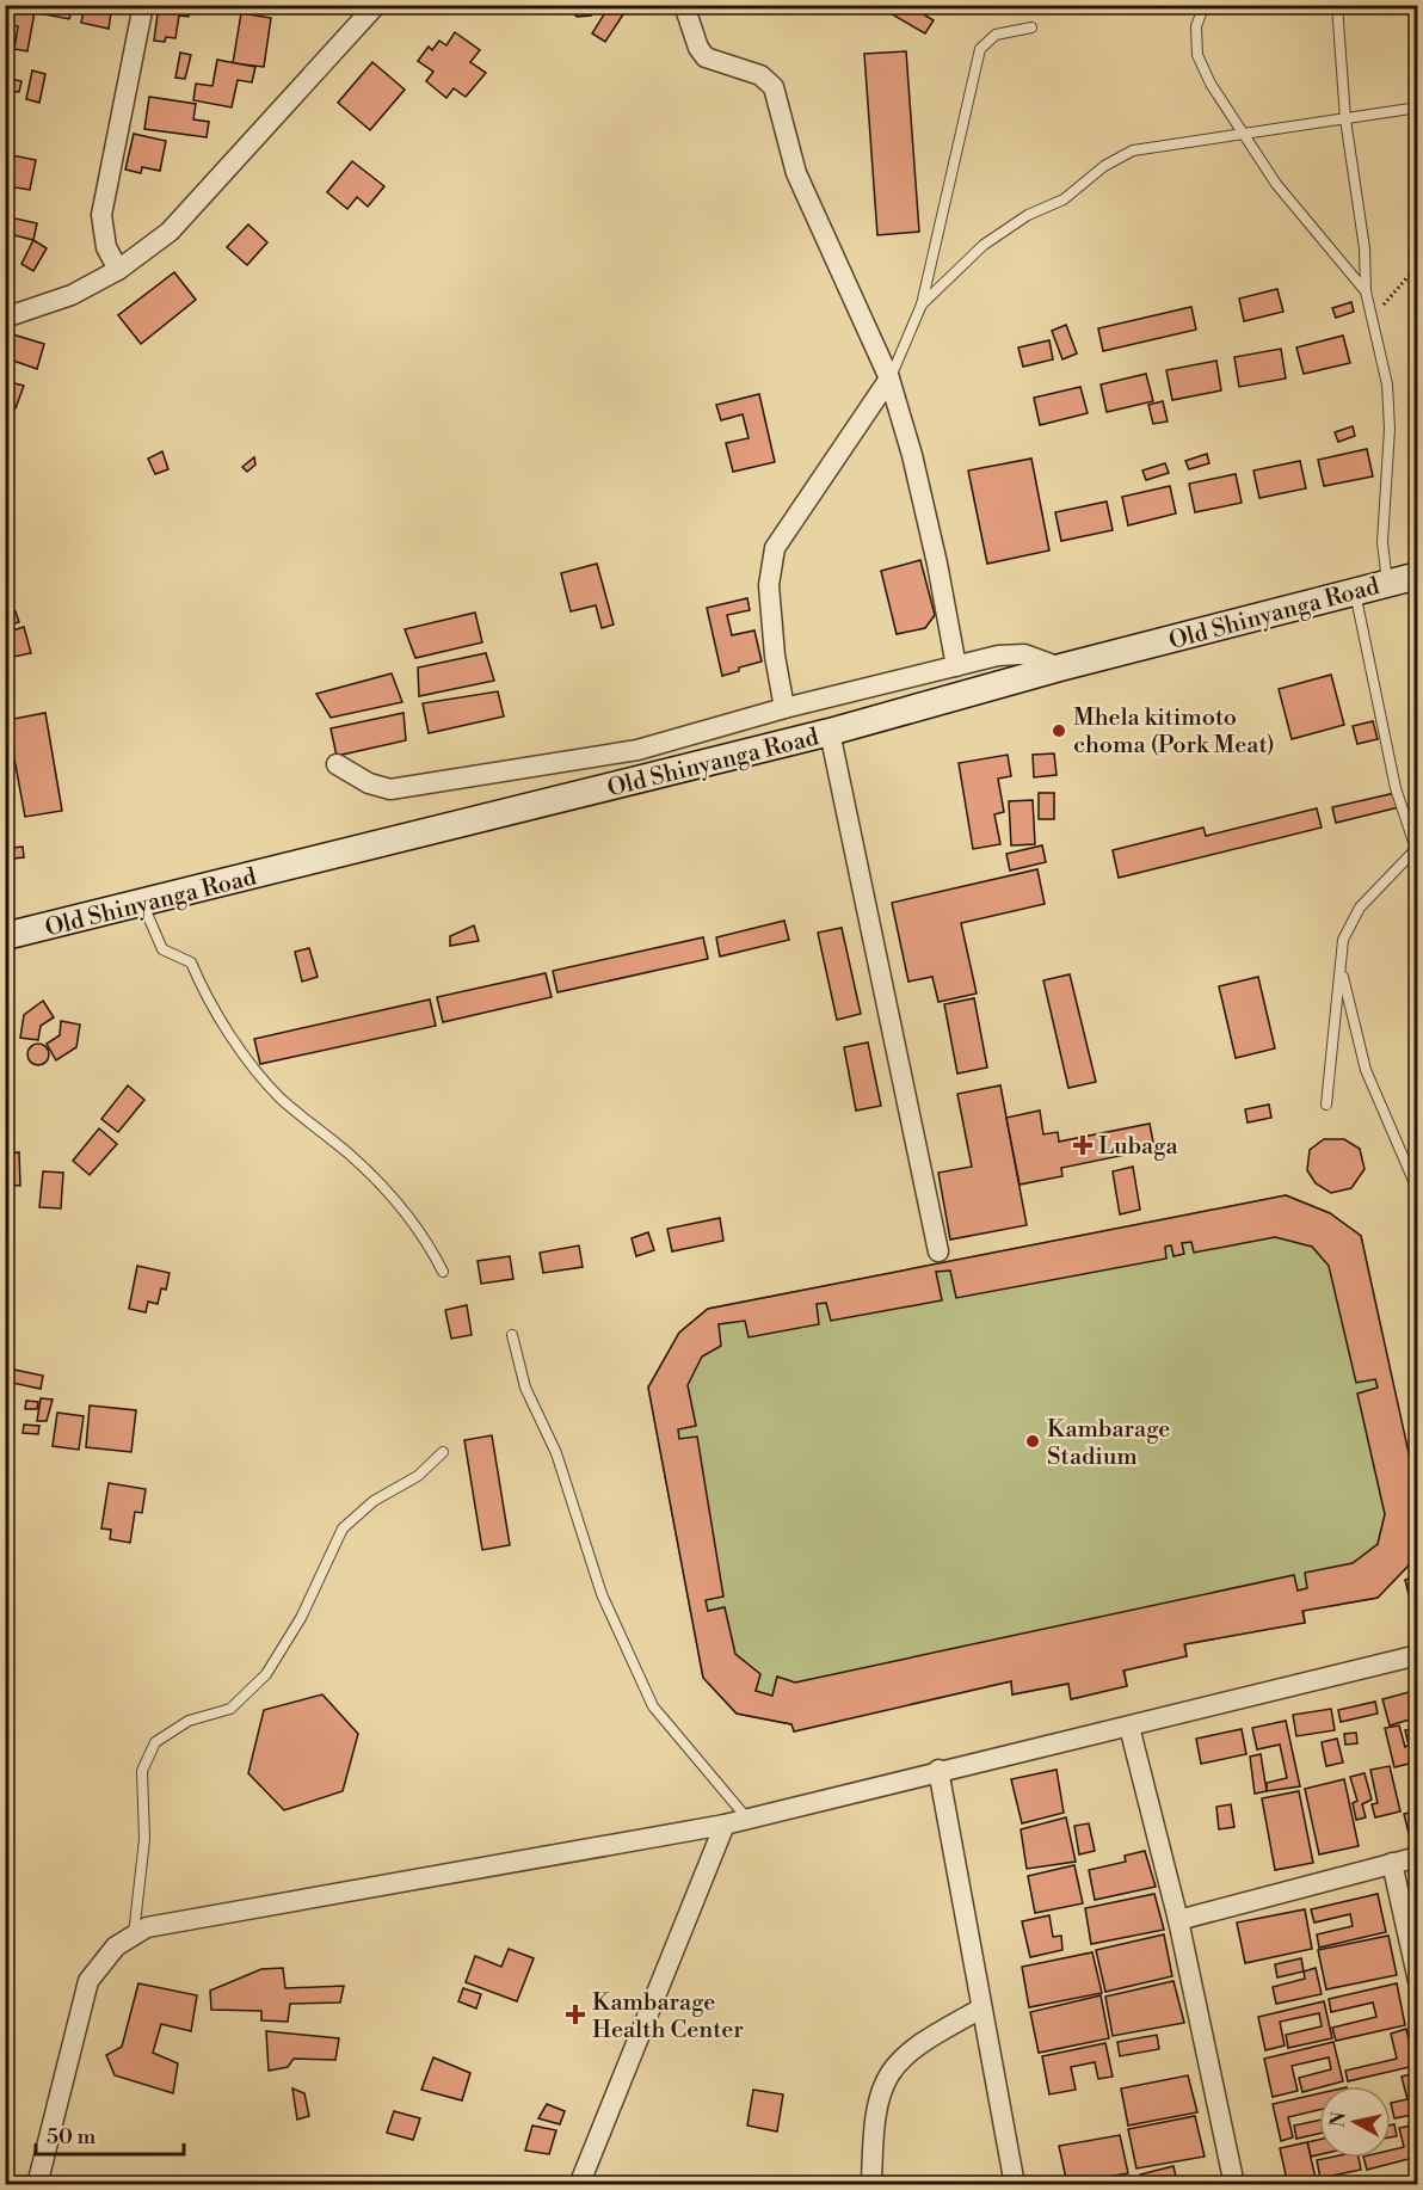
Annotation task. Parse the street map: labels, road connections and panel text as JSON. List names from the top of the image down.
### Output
{
  "streets": {
    "main road": ["Old Shinyanga Road"]
  },
  "places": {
    "other": ["Mhela kitimoto choma (Pork Meat)", "Kambarage Stadium"],
    "health": ["Lubaga", "Kambarage Health Center"]
  },
  "scale_bar": "50 m",
  "north": "left"
}
